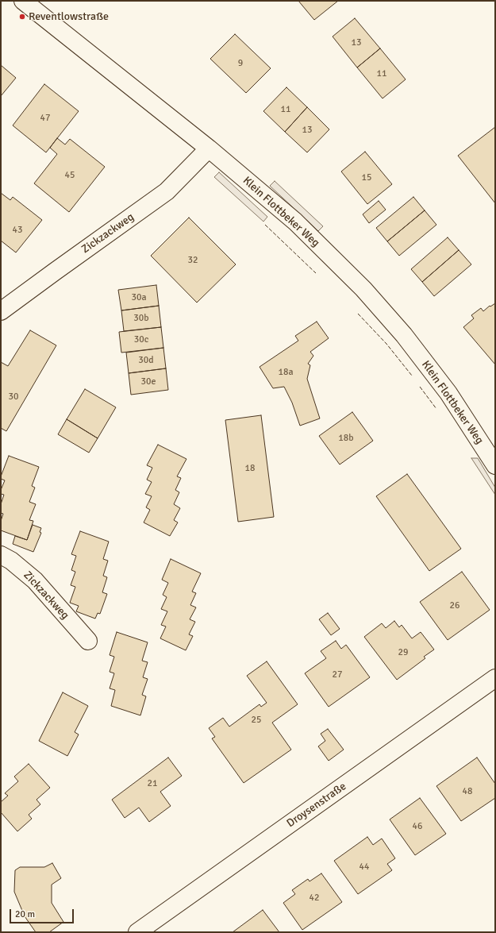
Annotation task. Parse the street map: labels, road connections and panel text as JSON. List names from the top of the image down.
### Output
{
  "streets": {
    "street": ["Klein Flottbeker Weg", "Zickzackweg", "Droysenstraße"]
  },
  "crossings": [
    ["Klein Flottbeker Weg", "Zickzackweg"]
  ],
  "places": ["Reventlowstraße"],
  "house_numbers": [
    "13",
    "9",
    "11",
    "11",
    "47",
    "13",
    "45",
    "15",
    "43",
    "32",
    "30a",
    "30b",
    "30c",
    "30d",
    "18a",
    "30e",
    "30",
    "18b",
    "18",
    "26",
    "29",
    "27",
    "25",
    "21",
    "48",
    "46",
    "44",
    "42"
  ],
  "scale_bar": "20 m"
}
